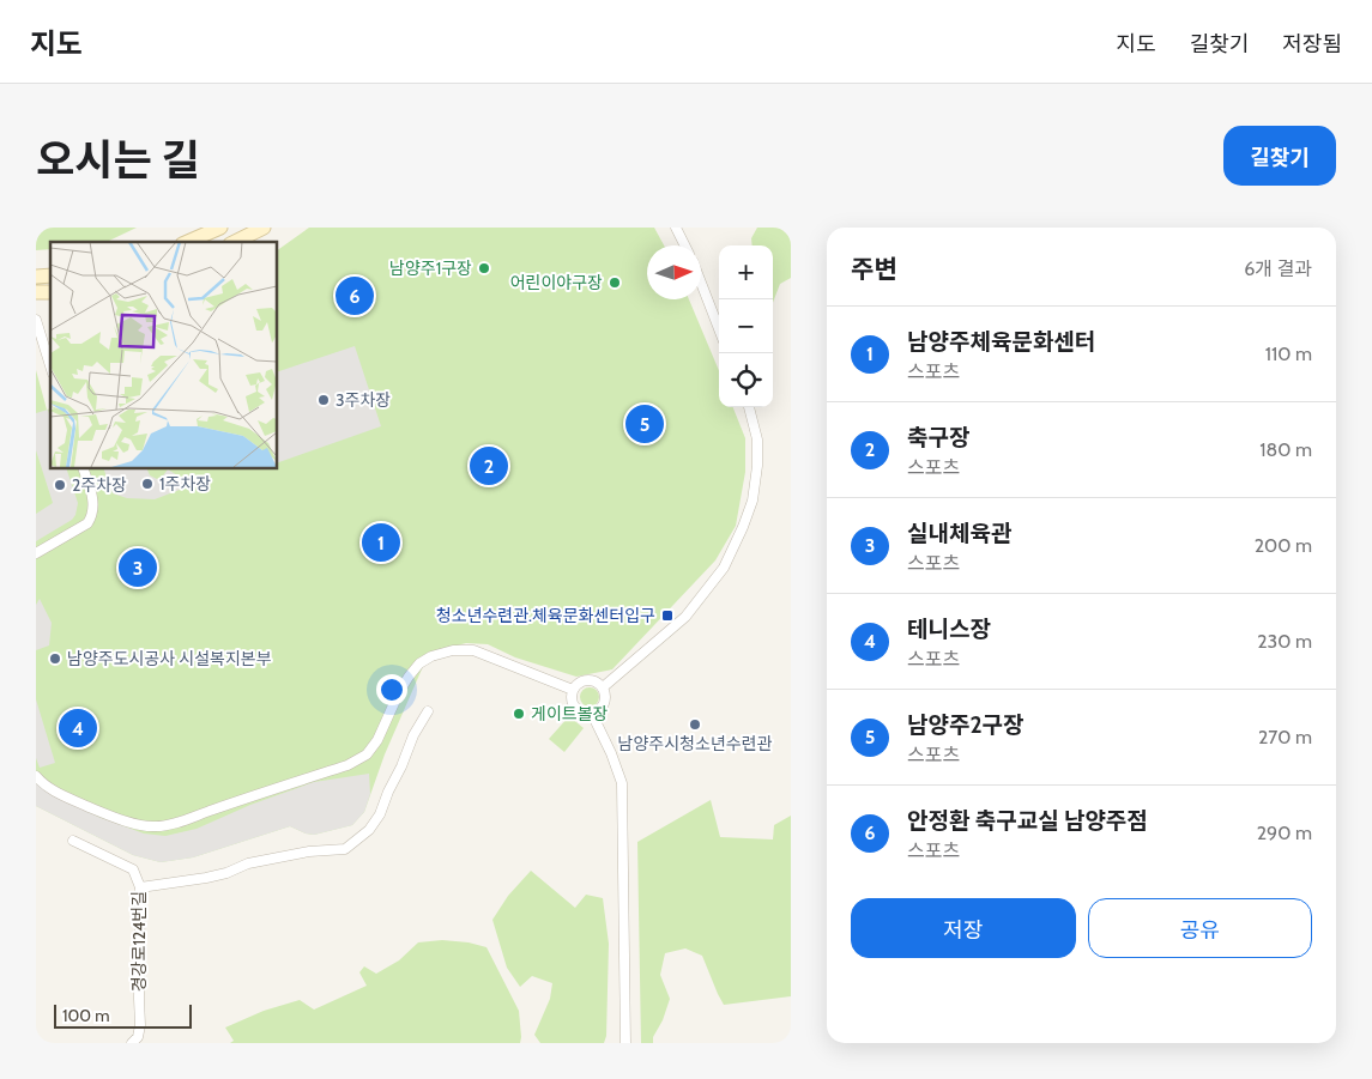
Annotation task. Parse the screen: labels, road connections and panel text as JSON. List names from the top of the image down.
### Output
{
  "streets": {
    "street": ["경강로124번길"]
  },
  "places": {
    "other": [
      "남양주1구장",
      "어린이야구장",
      "3주차장",
      "1주차장",
      "2주차장",
      "남양주도시공사 시설복지본부",
      "게이트볼장",
      "남양주시청소년수련관"
    ],
    "transit": ["청소년수련관.체육문화센터입구"]
  },
  "scale_bar": "100 m",
  "north": "right",
  "page": {
    "header": "지도",
    "nav": ["지도", "길찾기", "저장됨"],
    "title": "오시는 길",
    "buttons": [
      "길찾기",
      ["저장", "공유"]
    ],
    "heading": ["주변", "6개 결과"],
    "map_buttons": ["+", "−"],
    "pins": [
      "6",
      "5",
      "2",
      "1",
      "3",
      "4"
    ],
    "list": [
      {
        "mark": "1",
        "name": "남양주체육문화센터",
        "note": "스포츠",
        "value": "110 m"
      },
      {
        "mark": "2",
        "name": "축구장",
        "note": "스포츠",
        "value": "180 m"
      },
      {
        "mark": "3",
        "name": "실내체육관",
        "note": "스포츠",
        "value": "200 m"
      },
      {
        "mark": "4",
        "name": "테니스장",
        "note": "스포츠",
        "value": "230 m"
      },
      {
        "mark": "5",
        "name": "남양주2구장",
        "note": "스포츠",
        "value": "270 m"
      },
      {
        "mark": "6",
        "name": "안정환 축구교실 남양주점",
        "note": "스포츠",
        "value": "290 m"
      }
    ],
    "scale": "100 m"
  }
}
